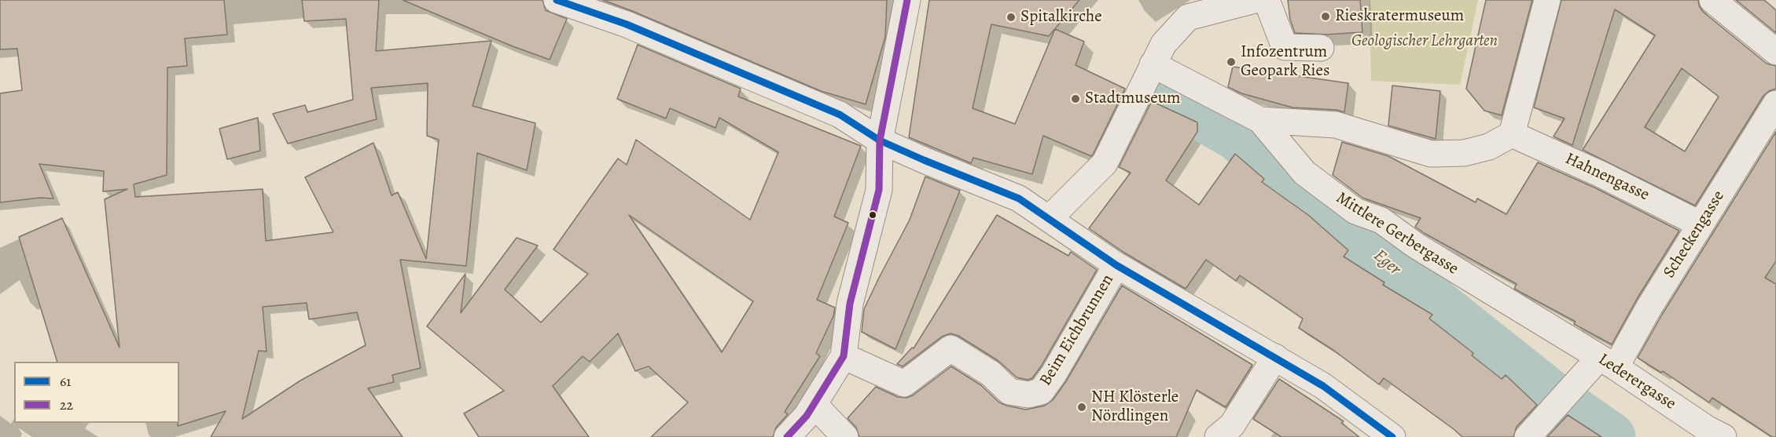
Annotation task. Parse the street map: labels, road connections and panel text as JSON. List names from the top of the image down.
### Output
{
  "streets": {
    "street": [
      "Hahnengasse",
      "Mittlere Gerbergasse",
      "Scheckengasse",
      "Beim Eichbrunnen",
      "Lederergasse"
    ]
  },
  "crossings": [
    ["Hahnengasse", "Scheckengasse"],
    ["Mittlere Gerbergasse", "Lederergasse"],
    ["Scheckengasse", "Lederergasse"]
  ],
  "water": ["Eger"],
  "parks": ["Geologischer Lehrgarten"],
  "places": [
    "Rieskratermuseum",
    "Spitalkirche",
    "Infozentrum Geopark Ries",
    "Stadtmuseum",
    "NH Klösterle Nördlingen"
  ],
  "lines": ["transit line 61", "transit line 22"],
  "legend": ["61", "22"]
}
